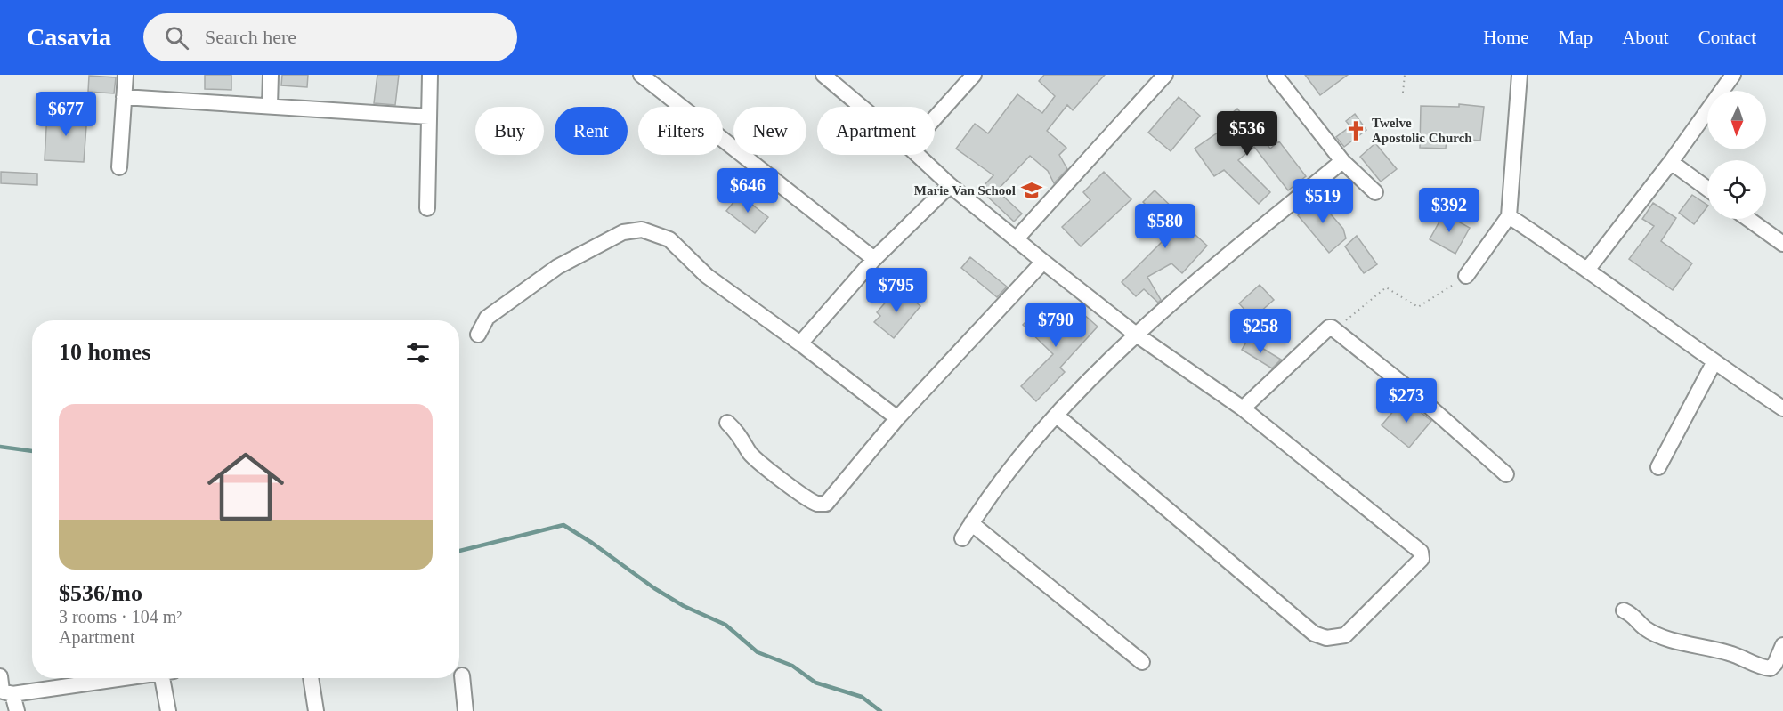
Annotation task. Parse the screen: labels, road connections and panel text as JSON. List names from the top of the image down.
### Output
{
  "places": {
    "church": ["Twelve Apostolic Church"],
    "school or university": ["Marie Van School"]
  },
  "north": "bottom",
  "page": {
    "header": "Casavia",
    "search": "Search here",
    "nav": [
      "Home",
      "Map",
      "About",
      "Contact"
    ],
    "price": [
      "$677",
      "$536",
      "$646",
      "$519",
      "$392",
      "$580",
      "$795",
      "$790",
      "$258",
      "$273"
    ],
    "chip": [
      "Buy",
      "Rent",
      "Filters",
      "New",
      "Apartment"
    ],
    "heading": "10 homes",
    "list": [
      {
        "name": "$536/mo",
        "note": "3 rooms · 104 m² · Apartment"
      }
    ]
  }
}
